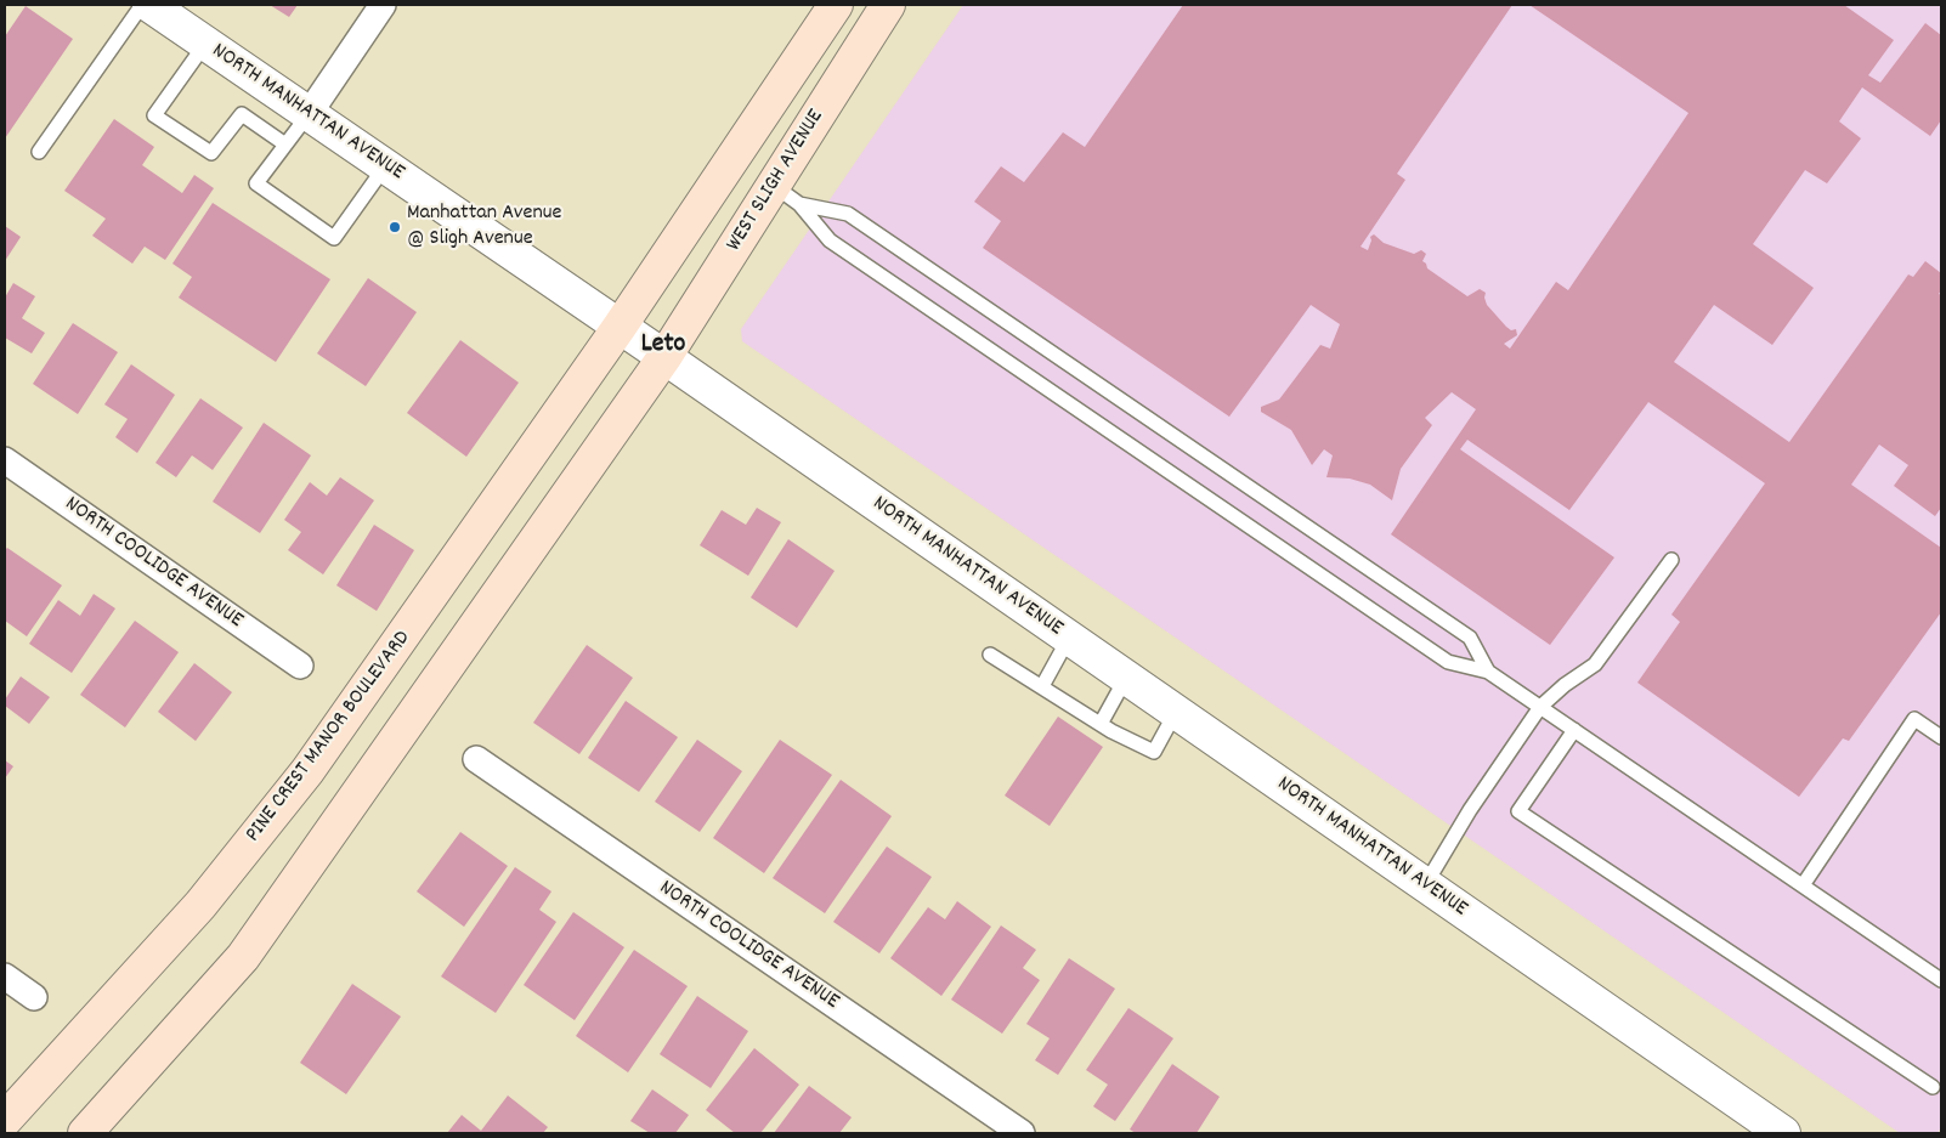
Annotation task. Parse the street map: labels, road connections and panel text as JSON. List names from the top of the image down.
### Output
{
  "streets": {
    "main road": ["WEST SLIGH AVENUE", "PINE CREST MANOR BOULEVARD"],
    "street": ["NORTH MANHATTAN AVENUE", "NORTH COOLIDGE AVENUE"]
  },
  "crossings": [
    ["NORTH MANHATTAN AVENUE", "WEST SLIGH AVENUE"],
    ["NORTH MANHATTAN AVENUE", "PINE CREST MANOR BOULEVARD"]
  ],
  "districts": ["Leto"],
  "places": ["Manhattan Avenue @ Sligh Avenue"]
}
